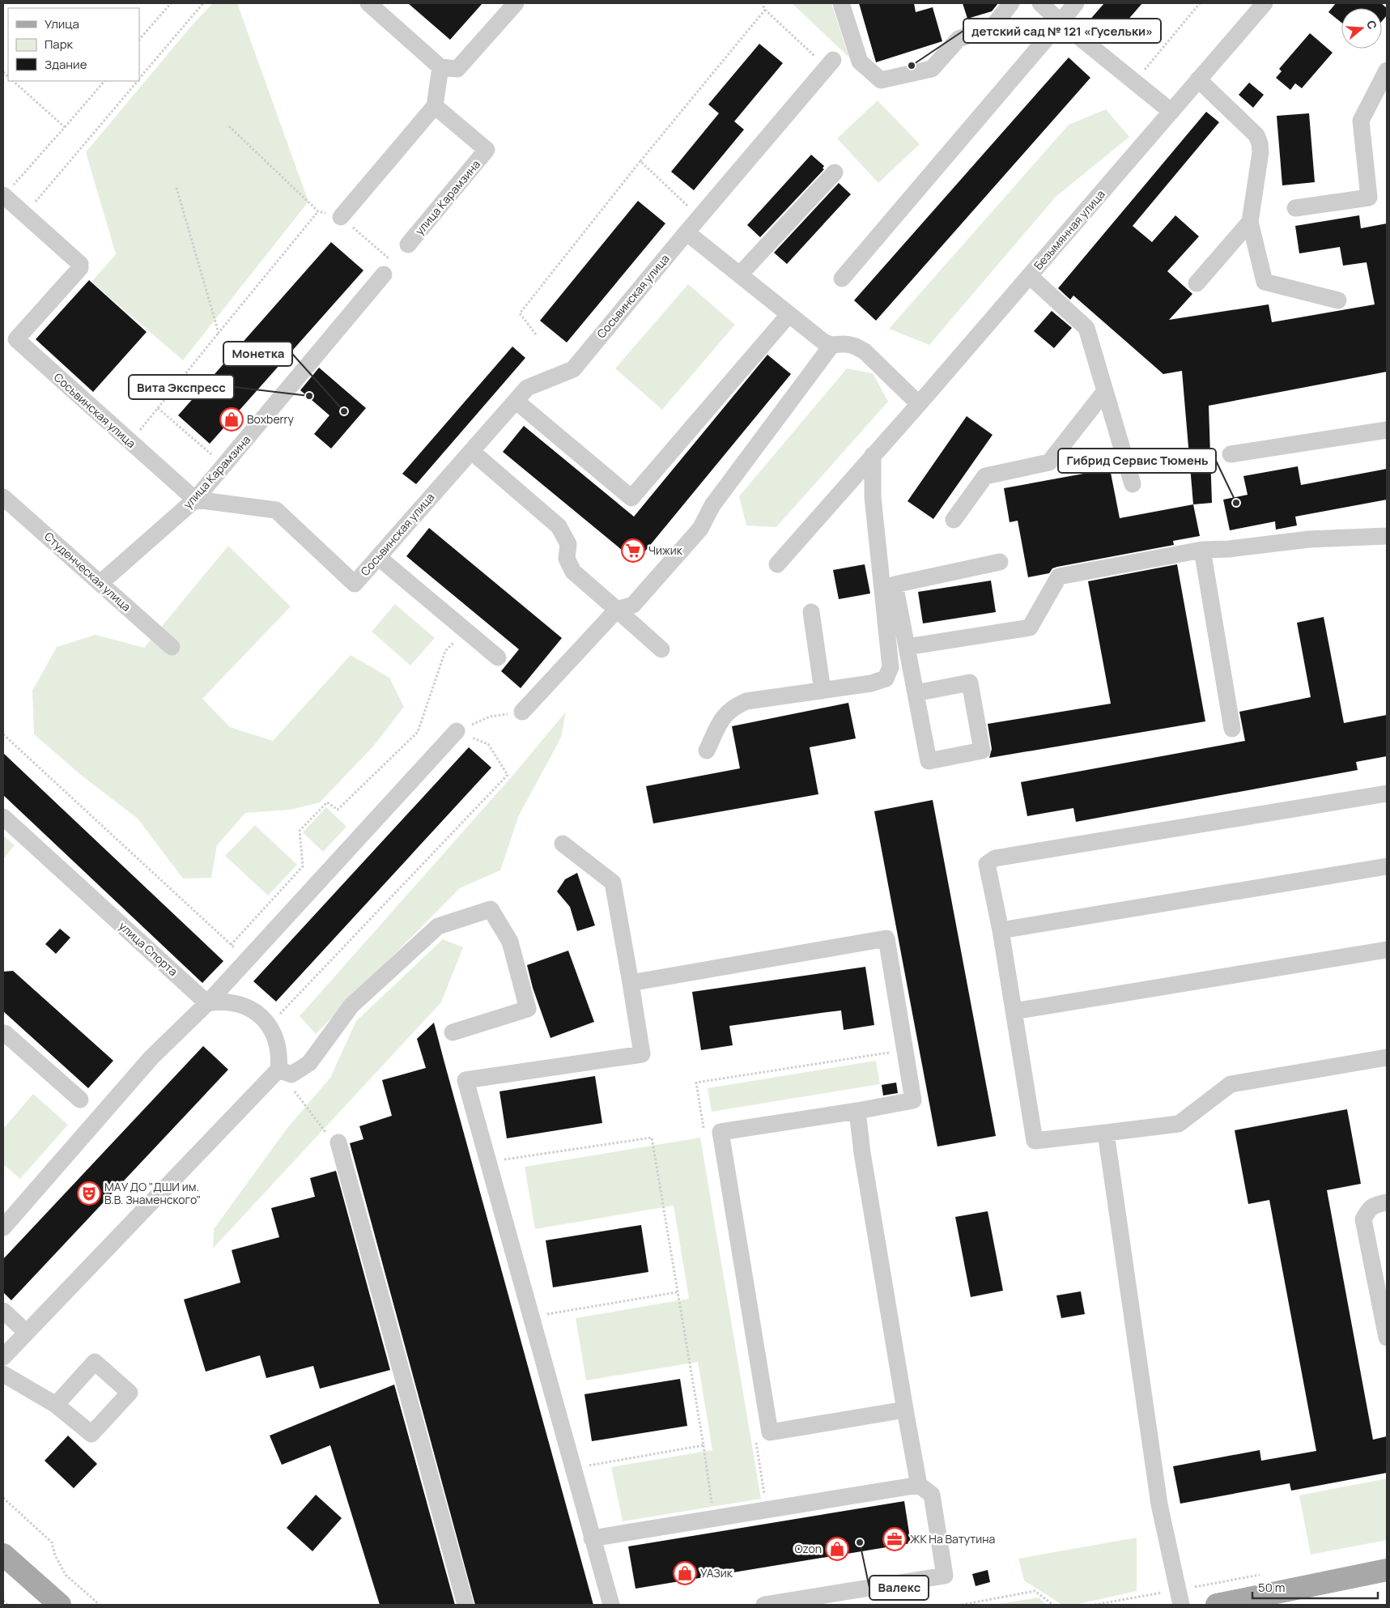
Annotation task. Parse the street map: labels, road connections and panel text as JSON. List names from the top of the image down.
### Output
{
  "streets": {
    "street": [
      "улица Карамзина",
      "Безымянная улица",
      "Сосьвинская улица",
      "Студенческая улица",
      "улица Спорта"
    ]
  },
  "crossings": [
    ["улица Карамзина", "Сосьвинская улица"],
    ["улица Карамзина", "Студенческая улица"]
  ],
  "places": {
    "other": [
      "детский сад № 121 «Гусельки»",
      "Вита Экспресс",
      "Монетка",
      "Гибрид Сервис Тюмень",
      "Валекс"
    ],
    "shop": ["Boxberry", "Ozon", "УАЗик"],
    "supermarket": ["Чижик"],
    "theatre": ["МАУ ДО \"ДШИ им. В.В. Знаменского\""],
    "office": ["ЖК На Ватутина"]
  },
  "legend": ["Улица", "Парк", "Здание"],
  "scale_bar": "50 m",
  "north": "right"
}
